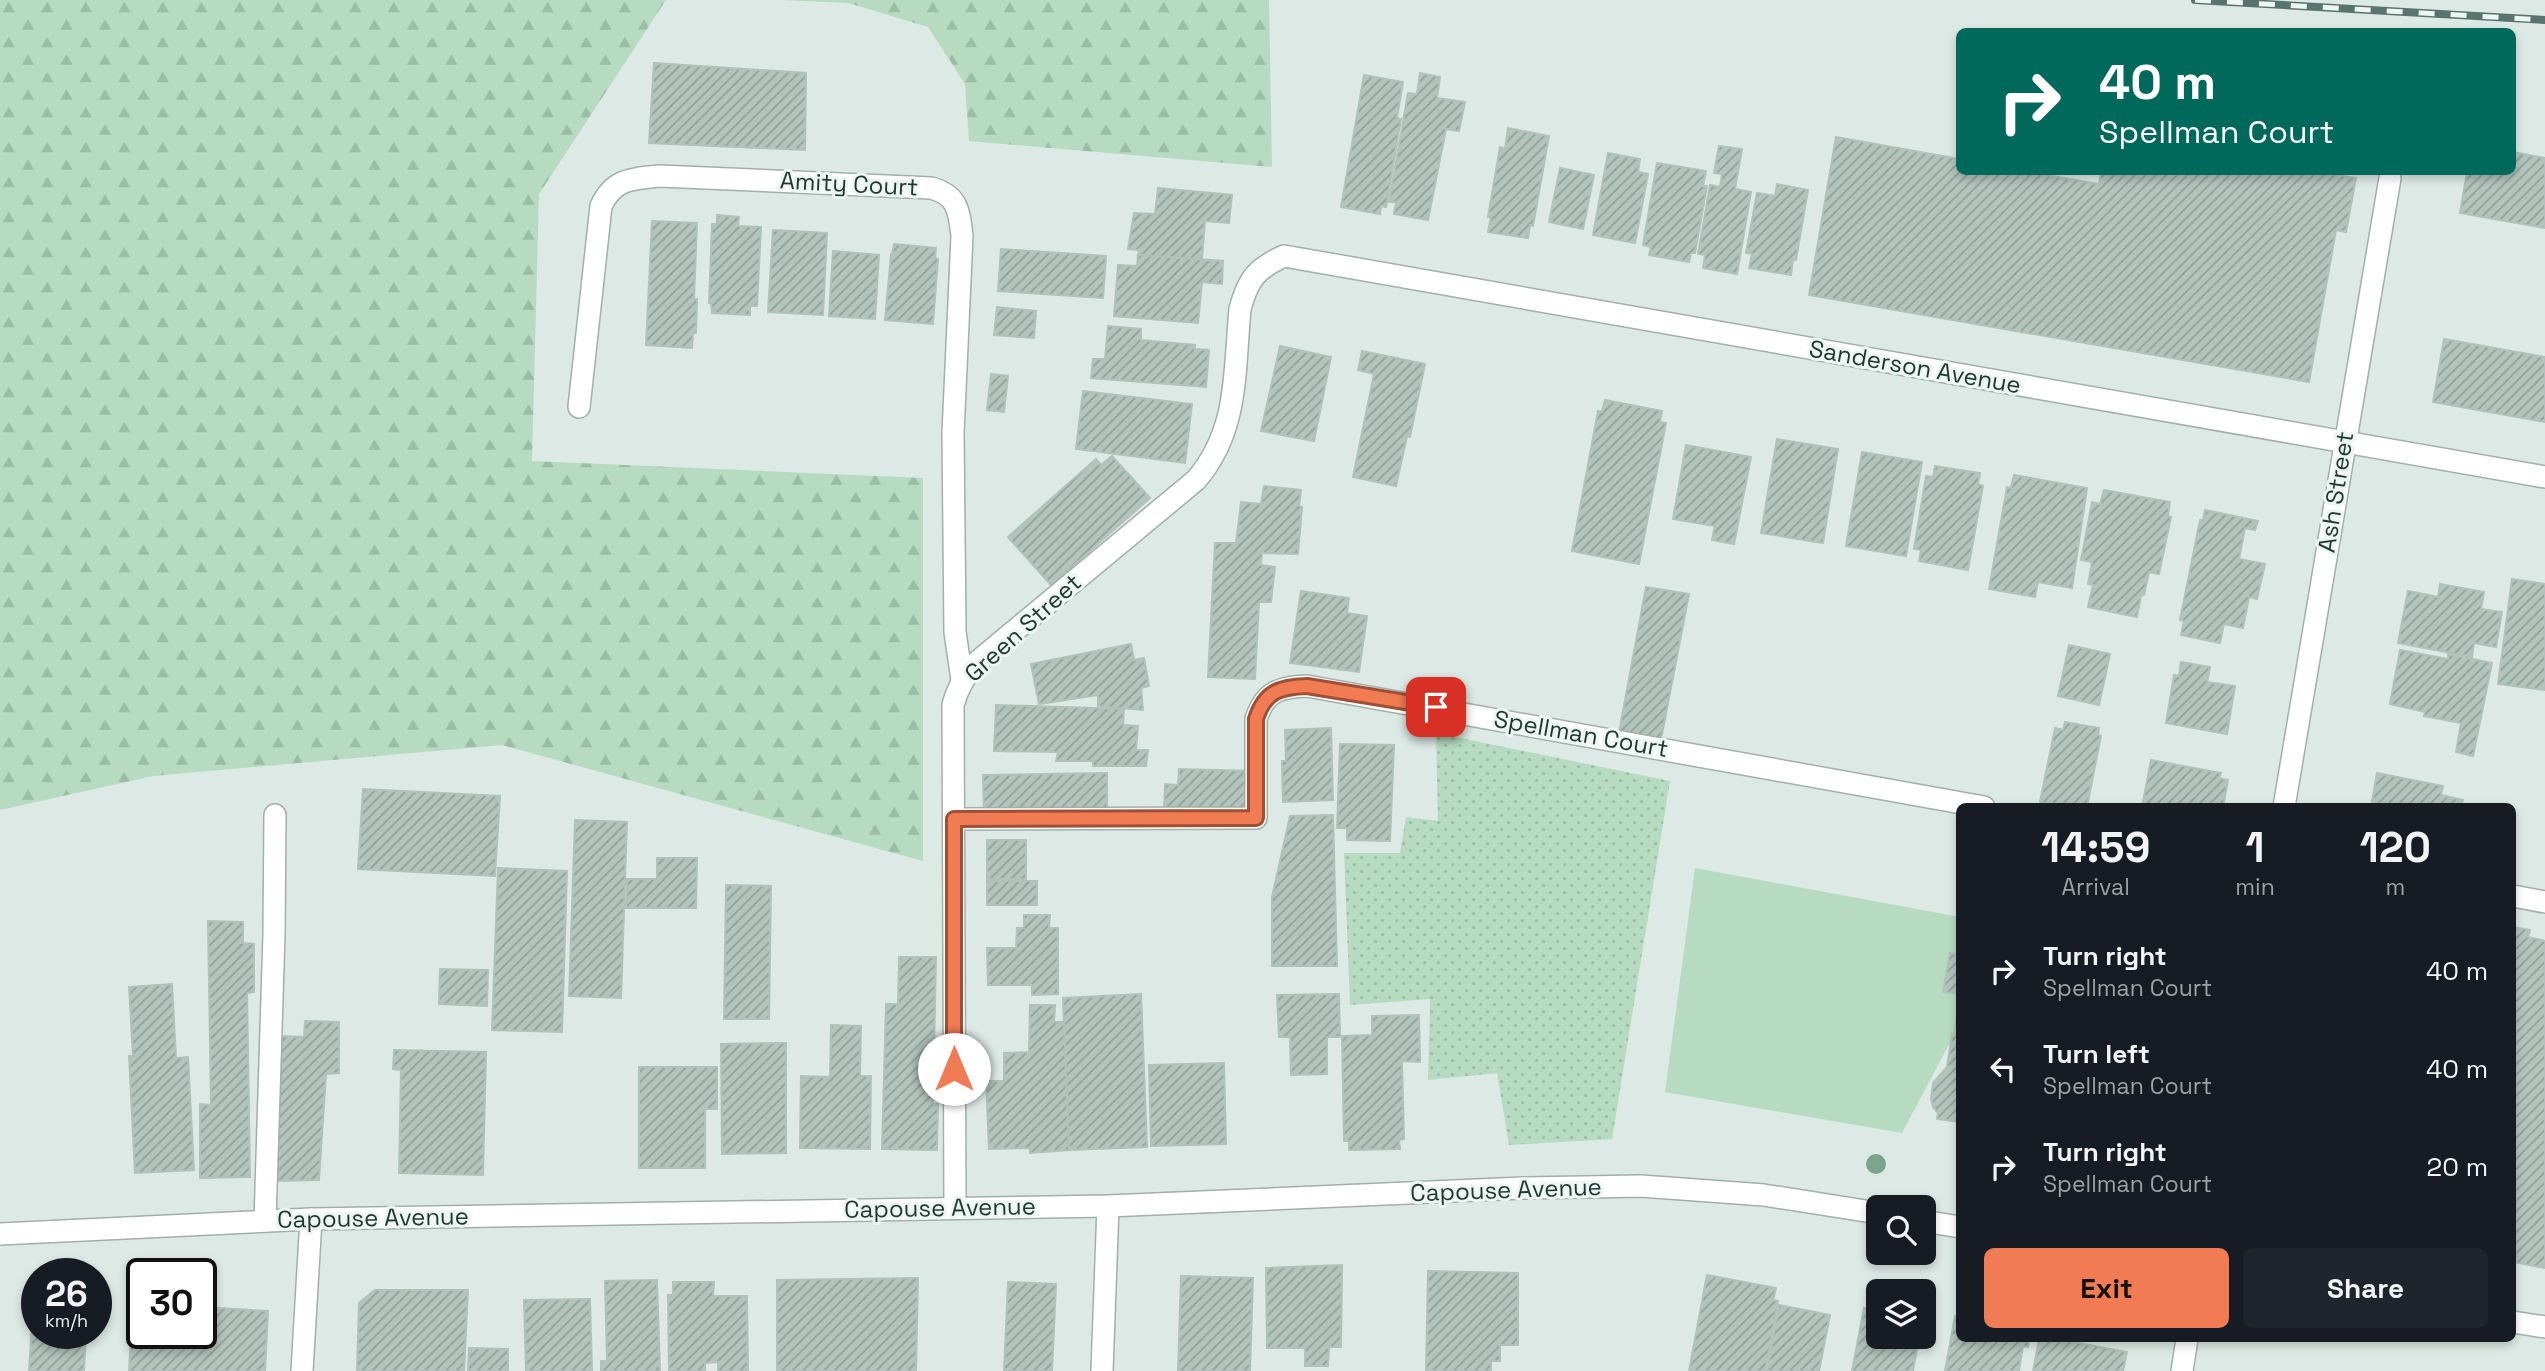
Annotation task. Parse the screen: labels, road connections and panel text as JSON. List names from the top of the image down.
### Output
{
  "streets": {
    "street": [
      "Amity Court",
      "Sanderson Avenue",
      "Ash Street",
      "Green Street",
      "Spellman Court",
      "Capouse Avenue"
    ]
  },
  "crossings": [
    ["Amity Court", "Green Street"],
    ["Sanderson Avenue", "Ash Street"],
    ["Sanderson Avenue", "Green Street"],
    ["Green Street", "Spellman Court"],
    ["Green Street", "Capouse Avenue"]
  ],
  "page": {
    "turn": ["40 m", "Spellman Court"],
    "eta": [
      "14:59",
      "Arrival",
      "1",
      "min",
      "120",
      "m"
    ],
    "list": [
      {
        "name": "Turn right",
        "note": "Spellman Court",
        "value": "40 m"
      },
      {
        "name": "Turn left",
        "note": "Spellman Court",
        "value": "40 m"
      },
      {
        "name": "Turn right",
        "note": "Spellman Court",
        "value": "20 m"
      }
    ],
    "buttons": ["Exit", "Share"],
    "speed": "26 km/h",
    "limit": "30"
  }
}
